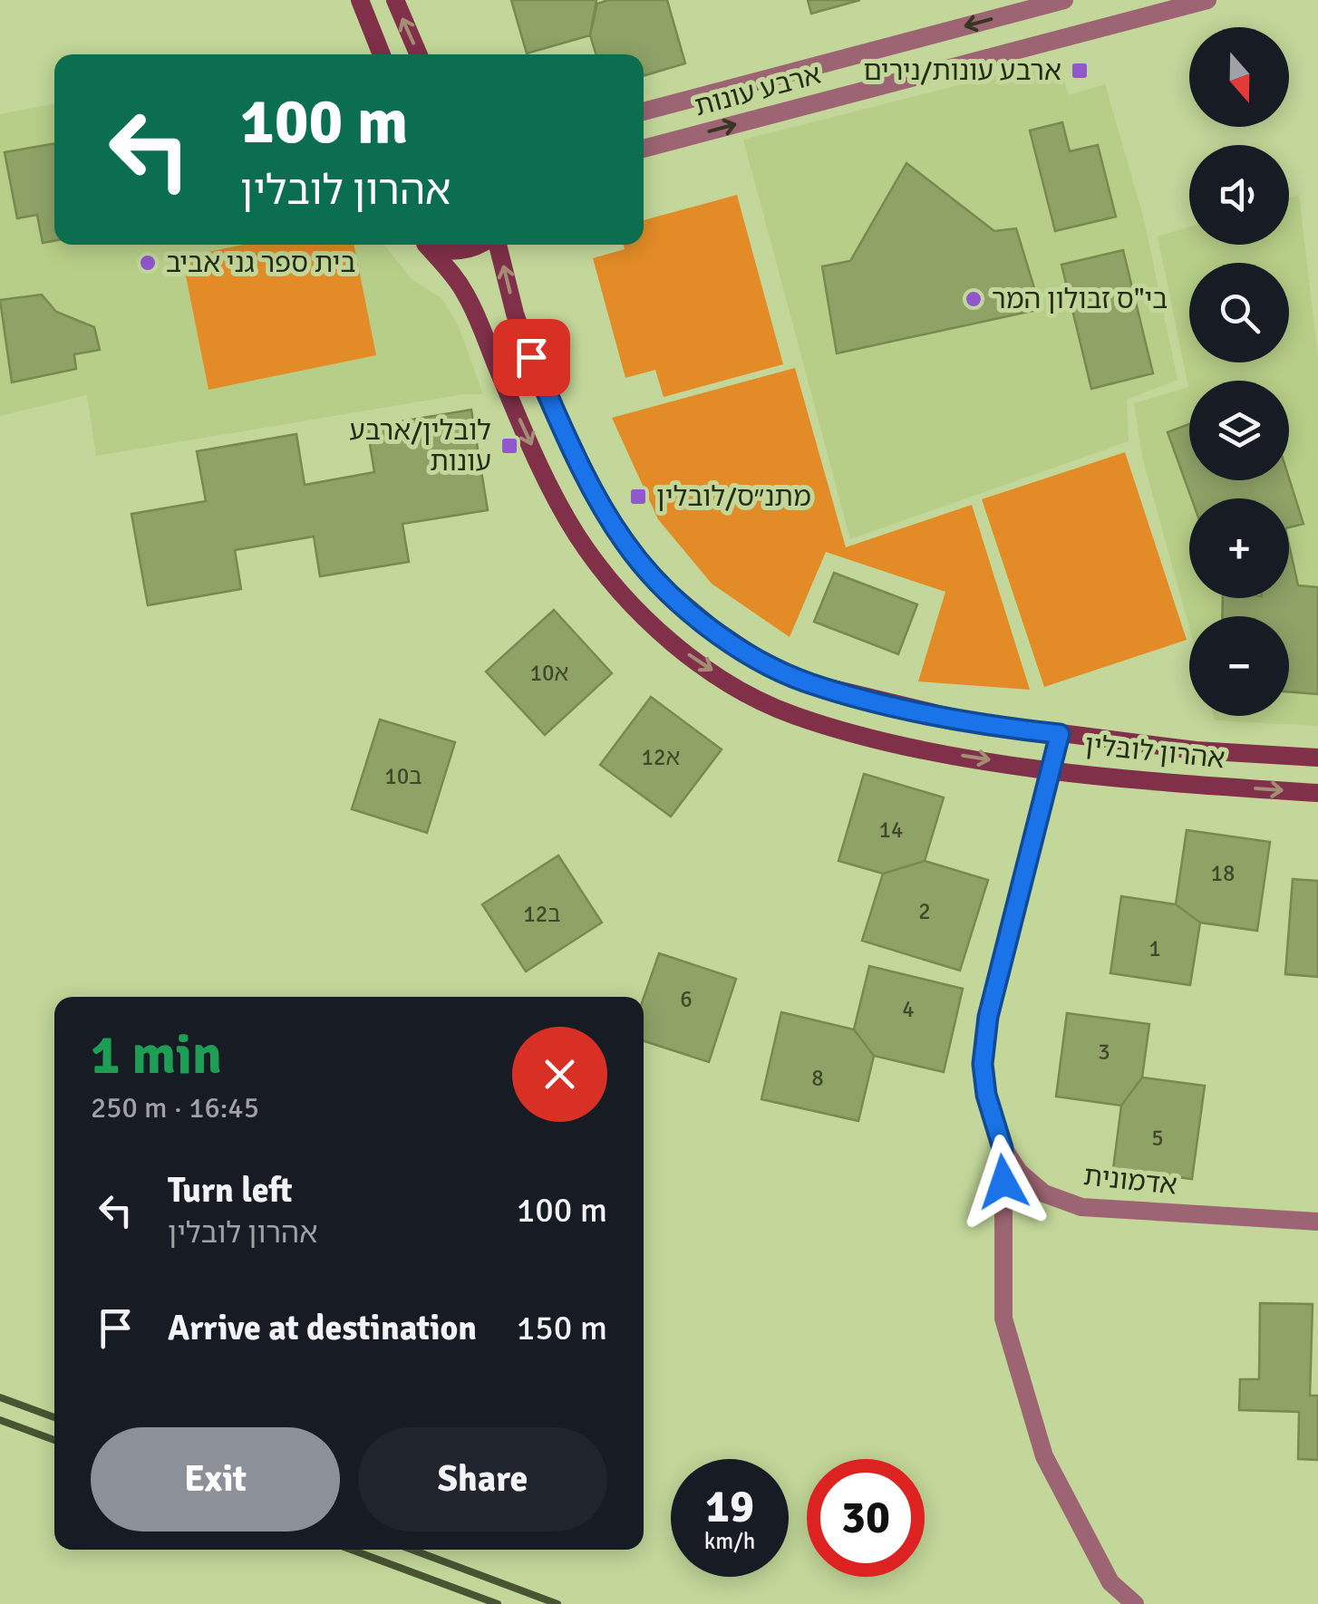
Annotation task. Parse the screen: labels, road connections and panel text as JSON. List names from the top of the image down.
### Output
{
  "streets": {
    "street": ["ארבע עונות", "אהרון לובלין", "אדמונית"]
  },
  "crossings": [
    ["אהרון לובלין", "אדמונית"]
  ],
  "places": {
    "transit": ["ארבע עונות/נירים", "לובלין/ארבע עונות", "מתנ״ס/לובלין"],
    "other": ["בית ספר גני אביב", "בי\"ס זבולון המר"]
  },
  "house_numbers": [
    "10א",
    "12א",
    "10ב",
    "14",
    "18",
    "2",
    "12ב",
    "1",
    "6",
    "4",
    "3",
    "8",
    "5"
  ],
  "north": "bottom",
  "page": {
    "map_buttons": ["+", "−"],
    "turn": ["100 m", "אהרון לובלין"],
    "heading": ["1 min", "250 m · 16:45"],
    "list": [
      {
        "name": "Turn left",
        "note": "אהרון לובלין",
        "value": "100 m"
      },
      {
        "name": "Arrive at destination",
        "value": "150 m"
      }
    ],
    "buttons": ["Exit", "Share"],
    "speed": "19 km/h",
    "limit": "30"
  }
}
